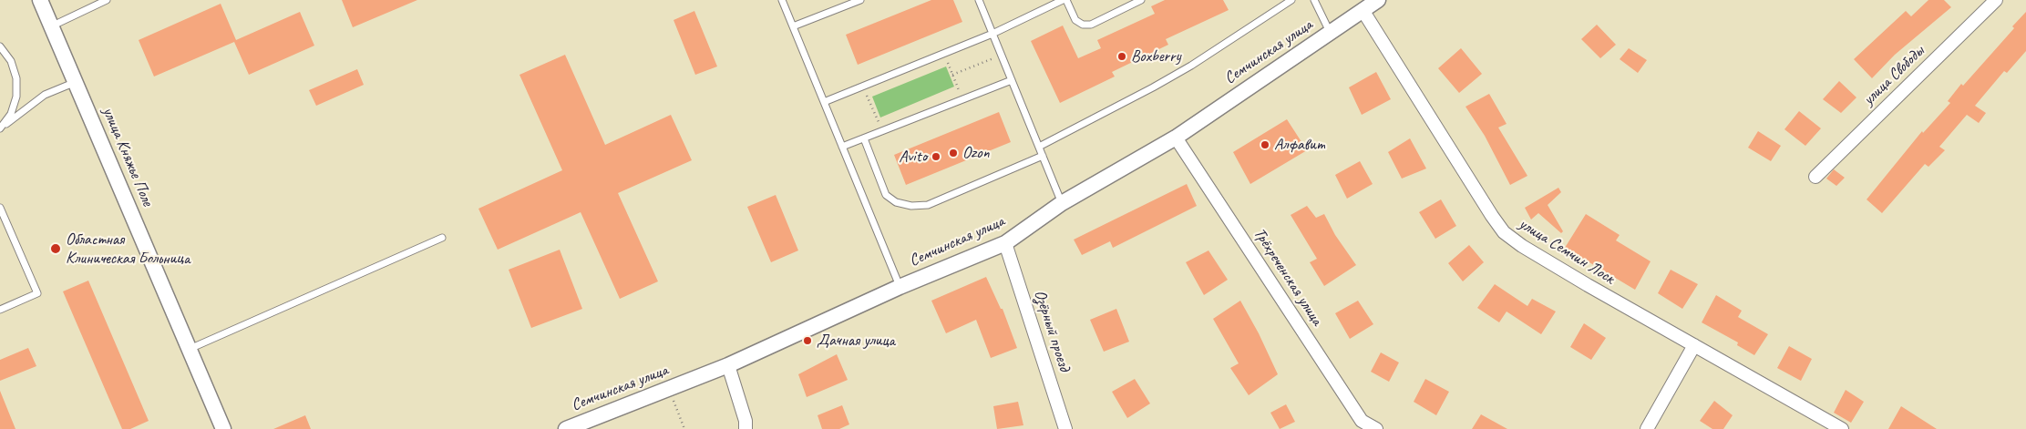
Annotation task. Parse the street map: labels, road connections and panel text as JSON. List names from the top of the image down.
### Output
{
  "streets": {
    "street": [
      "Семчинская улица",
      "улица Свободы",
      "улица Княжье Поле",
      "улица Семчин Лоск",
      "Трёхреченская улица",
      "Озёрный проезд"
    ]
  },
  "crossings": [
    ["Семчинская улица", "улица Семчин Лоск"],
    ["Семчинская улица", "Трёхреченская улица"],
    ["Семчинская улица", "Озёрный проезд"]
  ],
  "places": [
    "Boxberry",
    "Алфавит",
    "Ozon",
    "Avito",
    "Областная Клиническая Больница",
    "Дачная улица"
  ]
}
